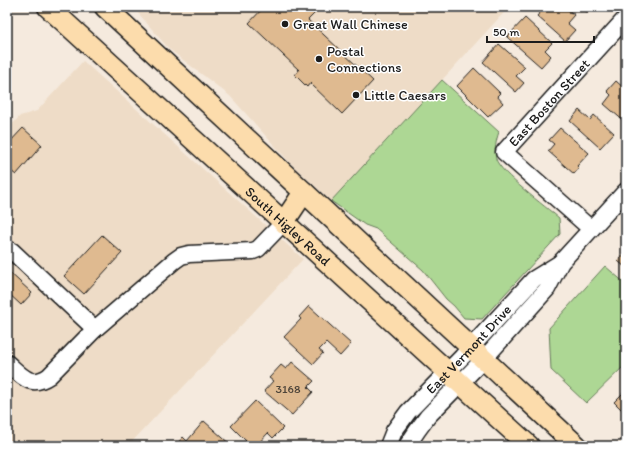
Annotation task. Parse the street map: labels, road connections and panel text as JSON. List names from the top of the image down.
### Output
{
  "streets": {
    "main road": ["South Higley Road"],
    "street": ["East Boston Street", "East Vermont Drive"]
  },
  "crossings": [
    ["East Boston Street", "East Vermont Drive"],
    ["South Higley Road", "East Vermont Drive"]
  ],
  "places": ["Great Wall Chinese", "Postal Connections", "Little Caesars"],
  "house_numbers": ["3168"],
  "scale_bar": "50 m"
}
